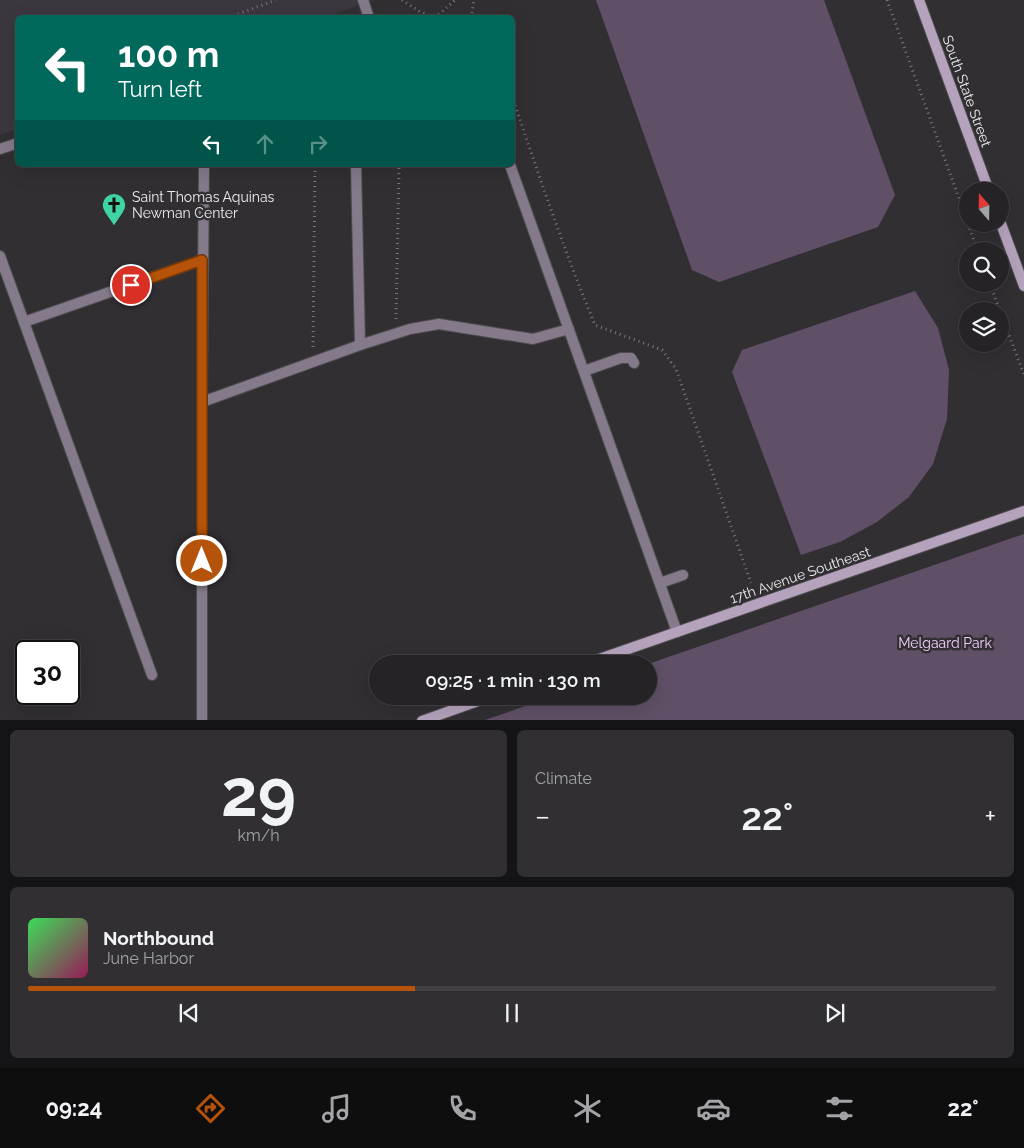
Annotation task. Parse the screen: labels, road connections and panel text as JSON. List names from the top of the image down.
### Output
{
  "streets": {
    "street": ["South State Street", "17th Avenue Southeast"]
  },
  "parks": ["Melgaard Park"],
  "places": {
    "church": ["Saint Thomas Aquinas Newman Center"]
  },
  "north": "top",
  "page": {
    "turn": ["100 m", "Turn left"],
    "limit": "30",
    "trip": "09:25 · 1 min · 130 m",
    "tile": [
      ["29", "km/h"],
      "Climate"
    ],
    "heat": ["−", "22°", "+"],
    "song": ["Northbound", "June Harbor"],
    "tabs": ["09:24", "22°"]
  }
}
